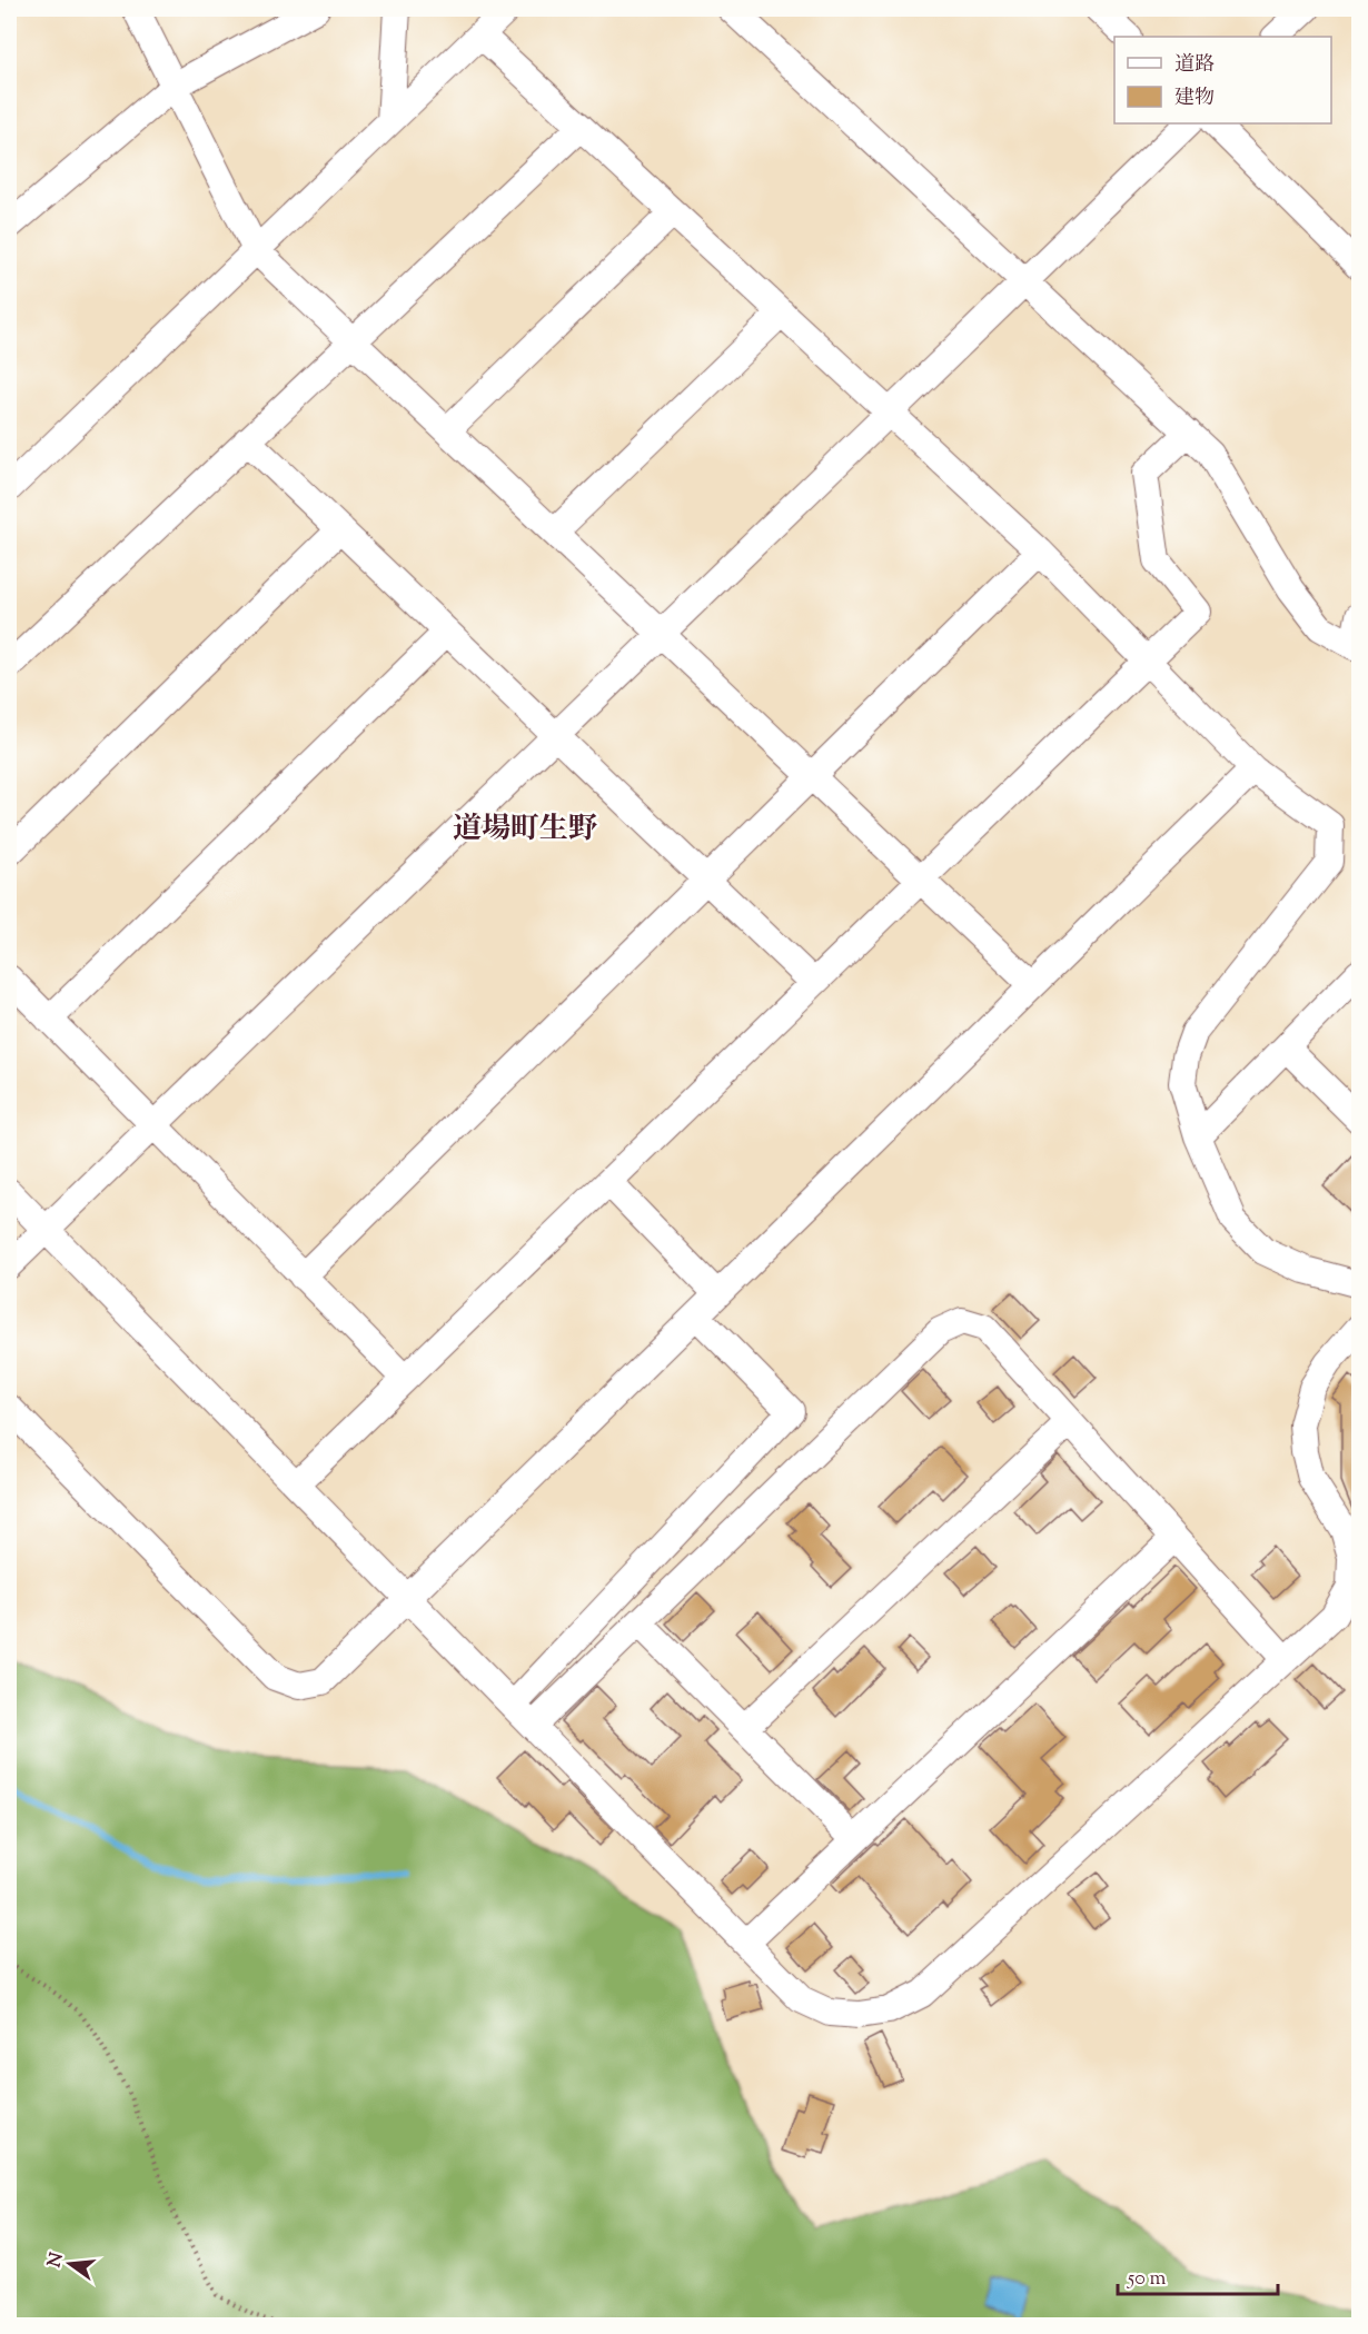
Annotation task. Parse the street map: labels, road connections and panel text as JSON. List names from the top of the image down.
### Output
{
  "districts": ["道場町生野"],
  "legend": ["道路", "建物"],
  "scale_bar": "50 m",
  "north": "left"
}
